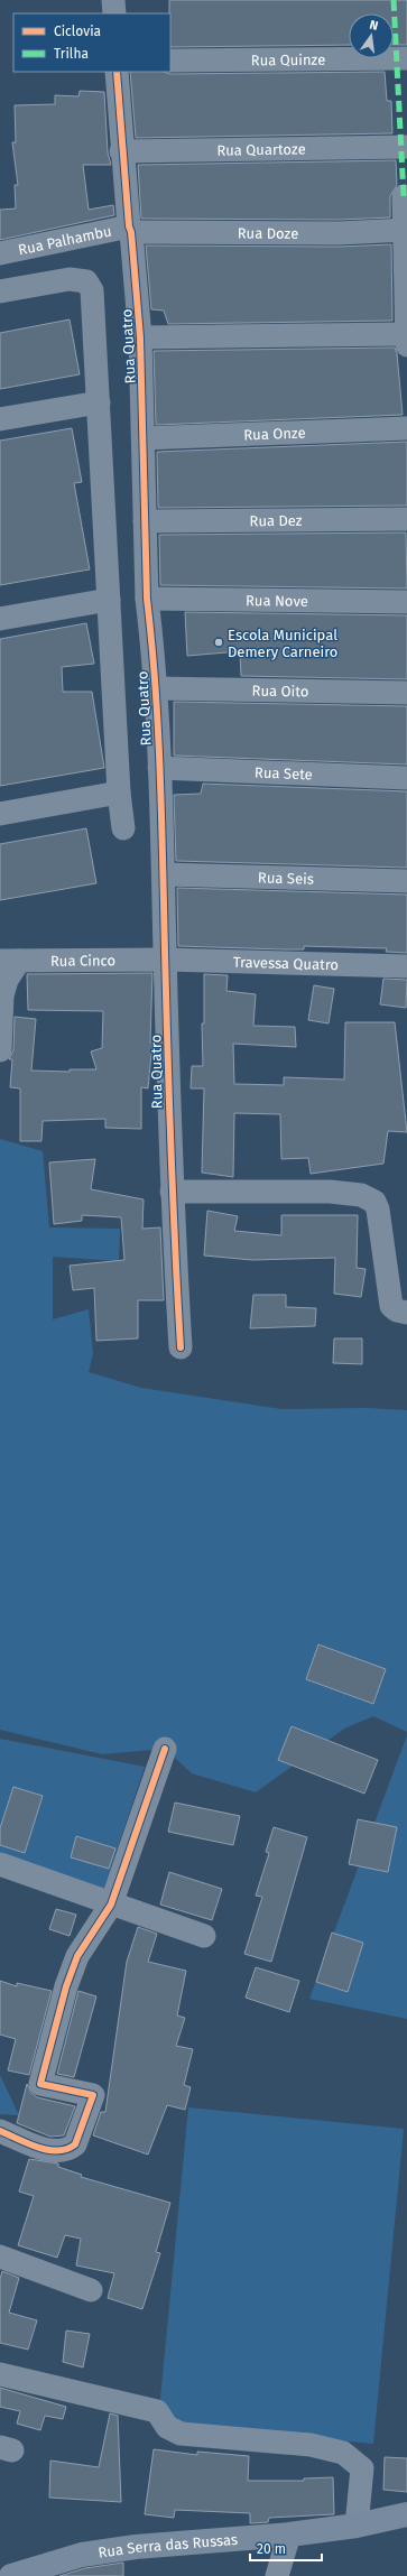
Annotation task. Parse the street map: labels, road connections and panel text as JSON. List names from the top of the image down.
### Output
{
  "streets": {
    "main road": ["Rua Serra das Russas"],
    "street": [
      "Rua Quinze",
      "Rua Quartoze",
      "Rua Doze",
      "Rua Palhambu",
      "Rua Quatro",
      "Rua Onze",
      "Rua Dez",
      "Rua Nove",
      "Rua Oito",
      "Rua Sete",
      "Rua Seis",
      "Rua Cinco",
      "Travessa Quatro"
    ]
  },
  "crossings": [
    ["Rua Quartoze", "Rua Quatro"],
    ["Rua Doze", "Rua Palhambu"],
    ["Rua Doze", "Rua Quatro"],
    ["Rua Palhambu", "Rua Quatro"],
    ["Rua Quatro", "Rua Onze"],
    ["Rua Quatro", "Rua Dez"],
    ["Rua Quatro", "Rua Nove"],
    ["Rua Quatro", "Rua Oito"],
    ["Rua Quatro", "Rua Sete"],
    ["Rua Quatro", "Rua Seis"],
    ["Rua Quatro", "Rua Cinco"],
    ["Rua Quatro", "Travessa Quatro"],
    ["Rua Cinco", "Travessa Quatro"]
  ],
  "places": ["Escola Municipal Demery Carneiro"],
  "legend": ["Ciclovia", "Trilha"],
  "scale_bar": "20 m",
  "north": "top"
}
